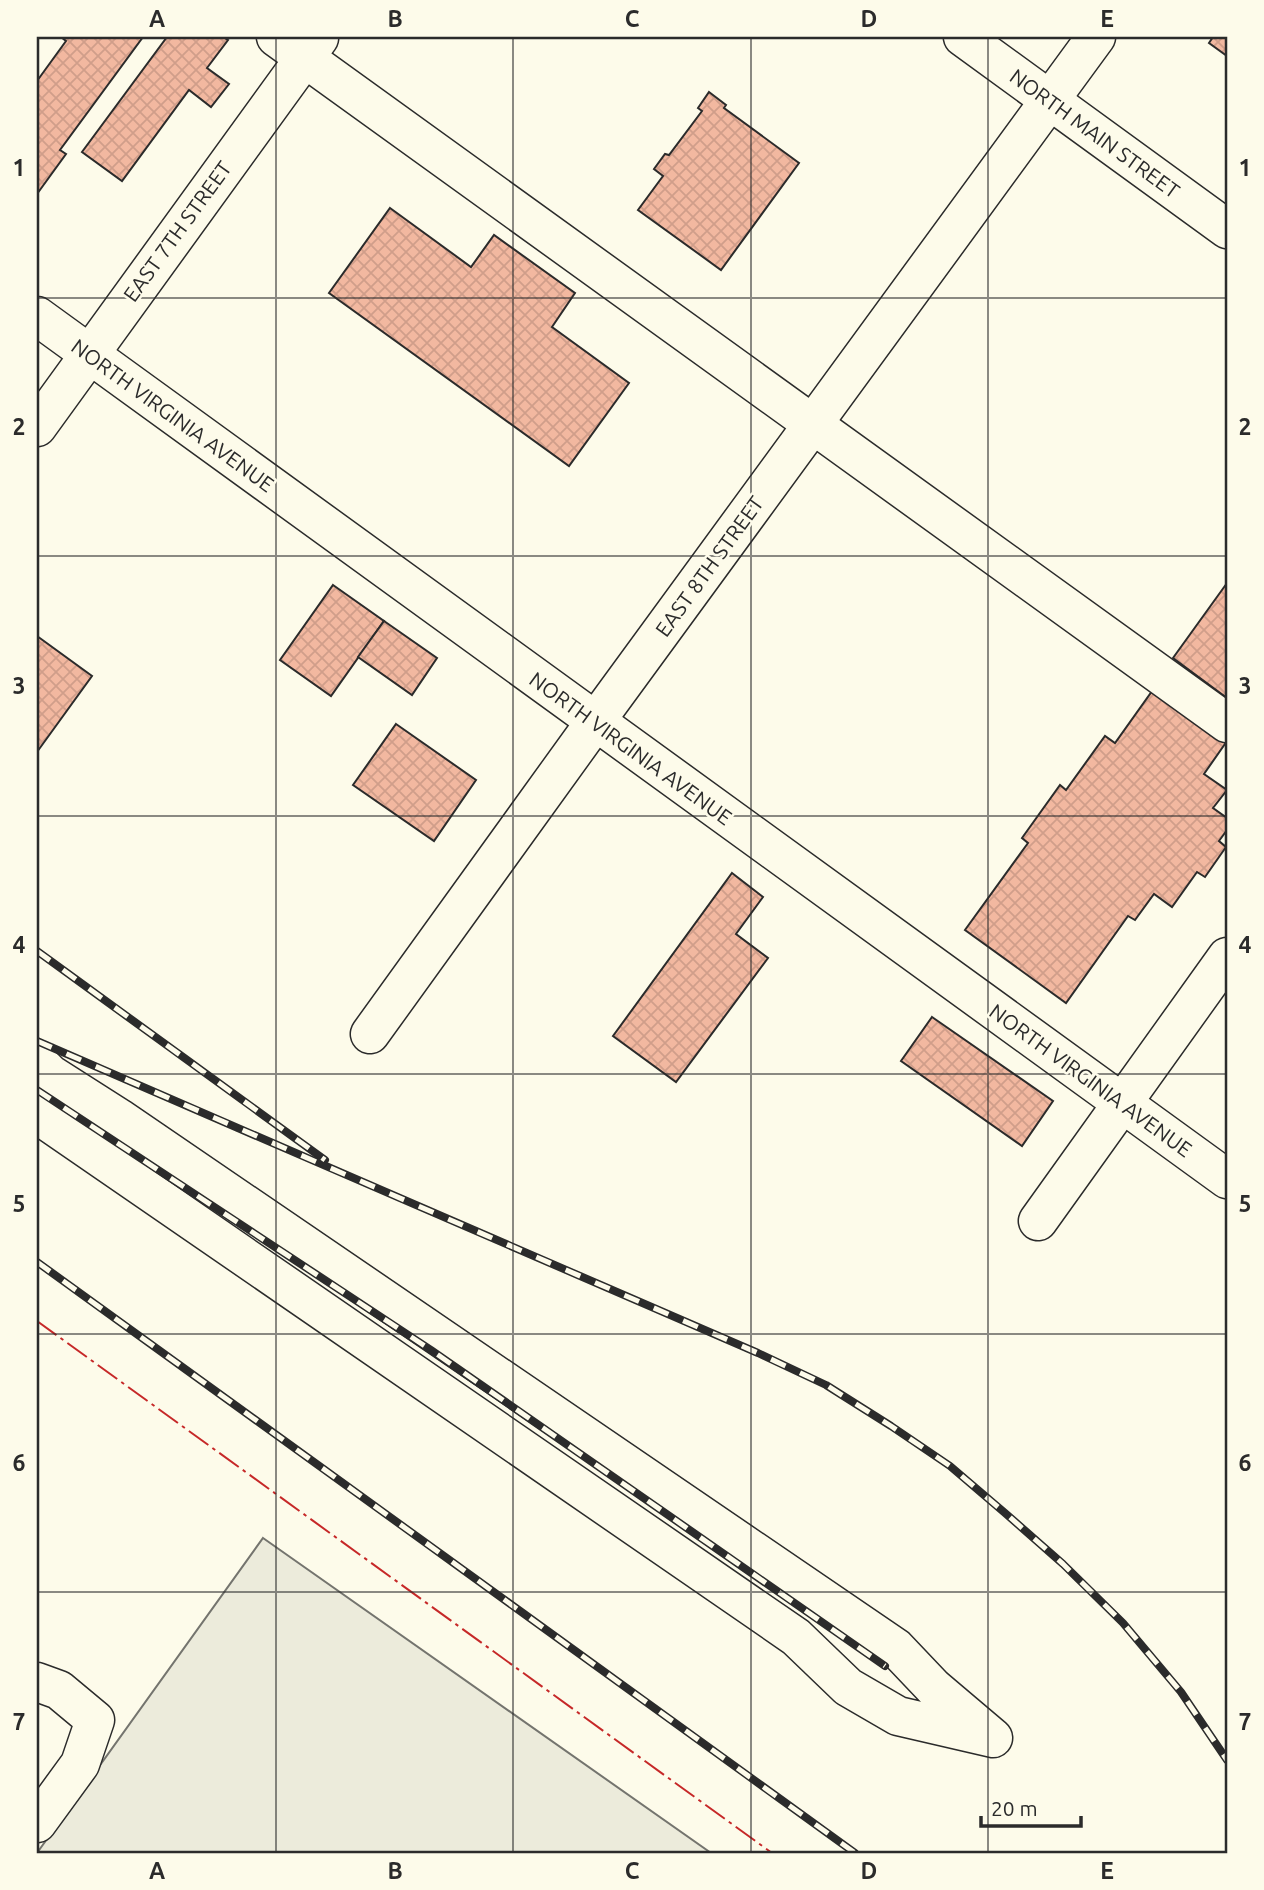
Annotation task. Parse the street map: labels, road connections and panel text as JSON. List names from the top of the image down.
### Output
{
  "streets": {
    "street": [
      "NORTH MAIN STREET",
      "EAST 7TH STREET",
      "NORTH VIRGINIA AVENUE",
      "EAST 8TH STREET"
    ]
  },
  "crossings": [
    ["NORTH MAIN STREET", "EAST 8TH STREET"],
    ["EAST 7TH STREET", "NORTH VIRGINIA AVENUE"],
    ["NORTH VIRGINIA AVENUE", "EAST 8TH STREET"]
  ],
  "scale_bar": "20 m",
  "grid": {
    "columns": [
      "A",
      "B",
      "C",
      "D",
      "E"
    ],
    "rows": [
      "1",
      "2",
      "3",
      "4",
      "5",
      "6",
      "7"
    ]
  }
}
